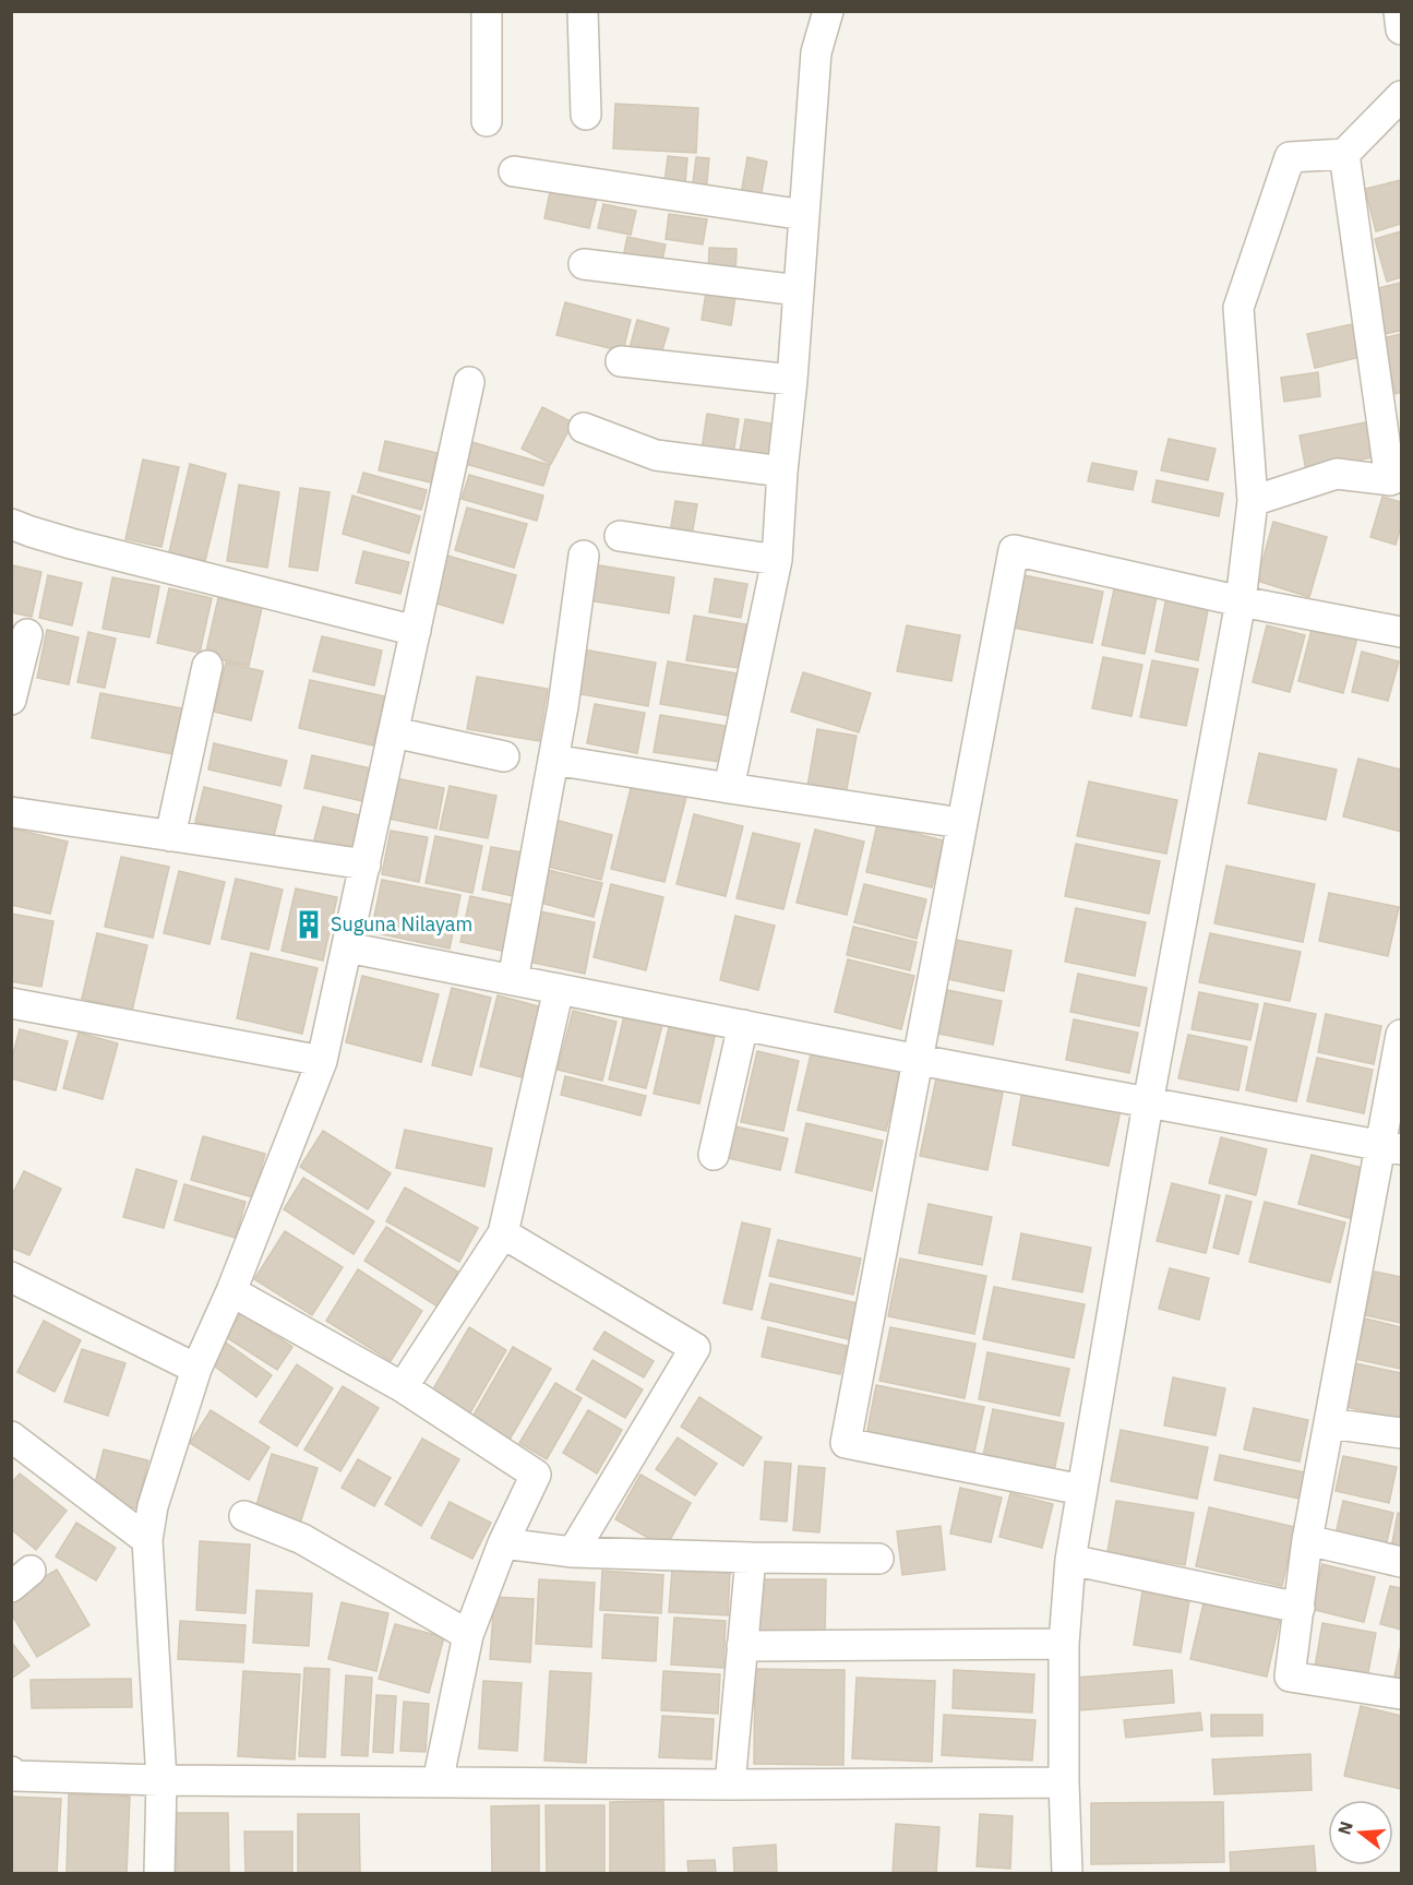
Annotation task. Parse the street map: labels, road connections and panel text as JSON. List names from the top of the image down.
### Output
{
  "places": {
    "building": ["Suguna Nilayam"]
  },
  "north": "left"
}
